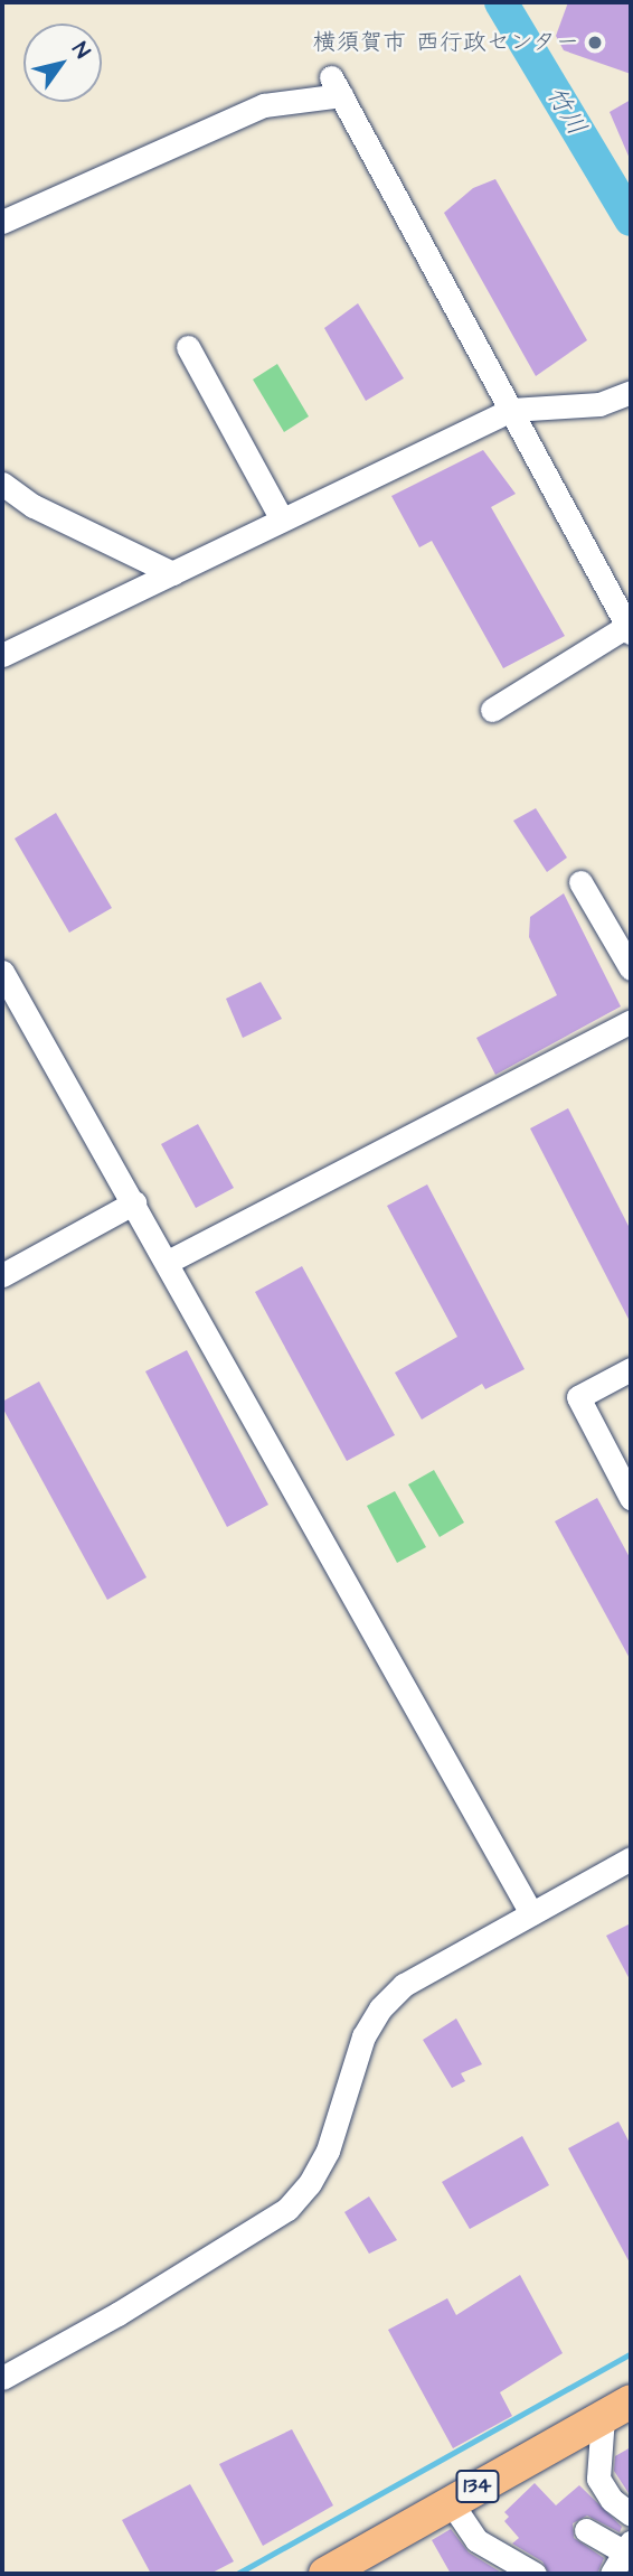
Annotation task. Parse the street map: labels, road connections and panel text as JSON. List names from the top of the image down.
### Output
{
  "streets": {
    "highway": ["134"]
  },
  "water": ["竹川"],
  "places": ["横須賀市 西行政センター"],
  "north": "top right"
}
